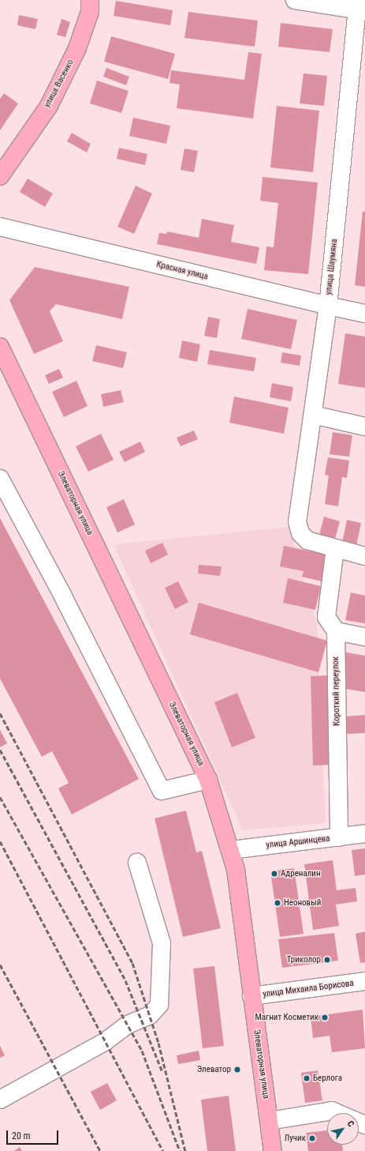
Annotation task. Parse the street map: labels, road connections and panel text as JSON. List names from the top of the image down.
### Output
{
  "streets": {
    "main road": ["улица Васенко", "Элеваторная улица"],
    "street": [
      "улица Шаумяна",
      "Красная улица",
      "Короткий переулок",
      "улица Аршинцева",
      "улица Михаила Борисова"
    ]
  },
  "crossings": [
    ["улица Шаумяна", "Красная улица"],
    ["Элеваторная улица", "улица Аршинцева"],
    ["Элеваторная улица", "улица Михаила Борисова"],
    ["Короткий переулок", "улица Аршинцева"]
  ],
  "places": [
    "Адреналин",
    "Неоновый",
    "Триколор",
    "Магнит Косметик",
    "Элеватор",
    "Берлога",
    "Лучик"
  ],
  "scale_bar": "20 m",
  "north": "top right"
}
